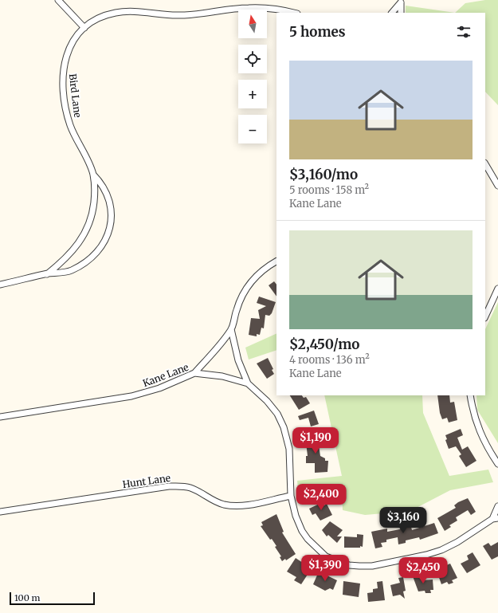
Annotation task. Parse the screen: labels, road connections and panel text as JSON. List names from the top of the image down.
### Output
{
  "streets": {
    "street": ["Bird Lane", "Kane Lane", "Hunt Lane"]
  },
  "crossings": [
    ["Kane Lane", "Hunt Lane"]
  ],
  "scale_bar": "100 m",
  "north": "top",
  "page": {
    "map_buttons": ["+", "−"],
    "heading": "5 homes",
    "list": [
      {
        "name": "$3,160/mo",
        "note": "5 rooms · 158 m² · Kane Lane"
      },
      {
        "name": "$2,450/mo",
        "note": "4 rooms · 136 m² · Kane Lane"
      }
    ],
    "price": [
      "$1,190",
      "$2,400",
      "$3,160",
      "$1,390",
      "$2,450"
    ],
    "scale": "100 m"
  }
}
